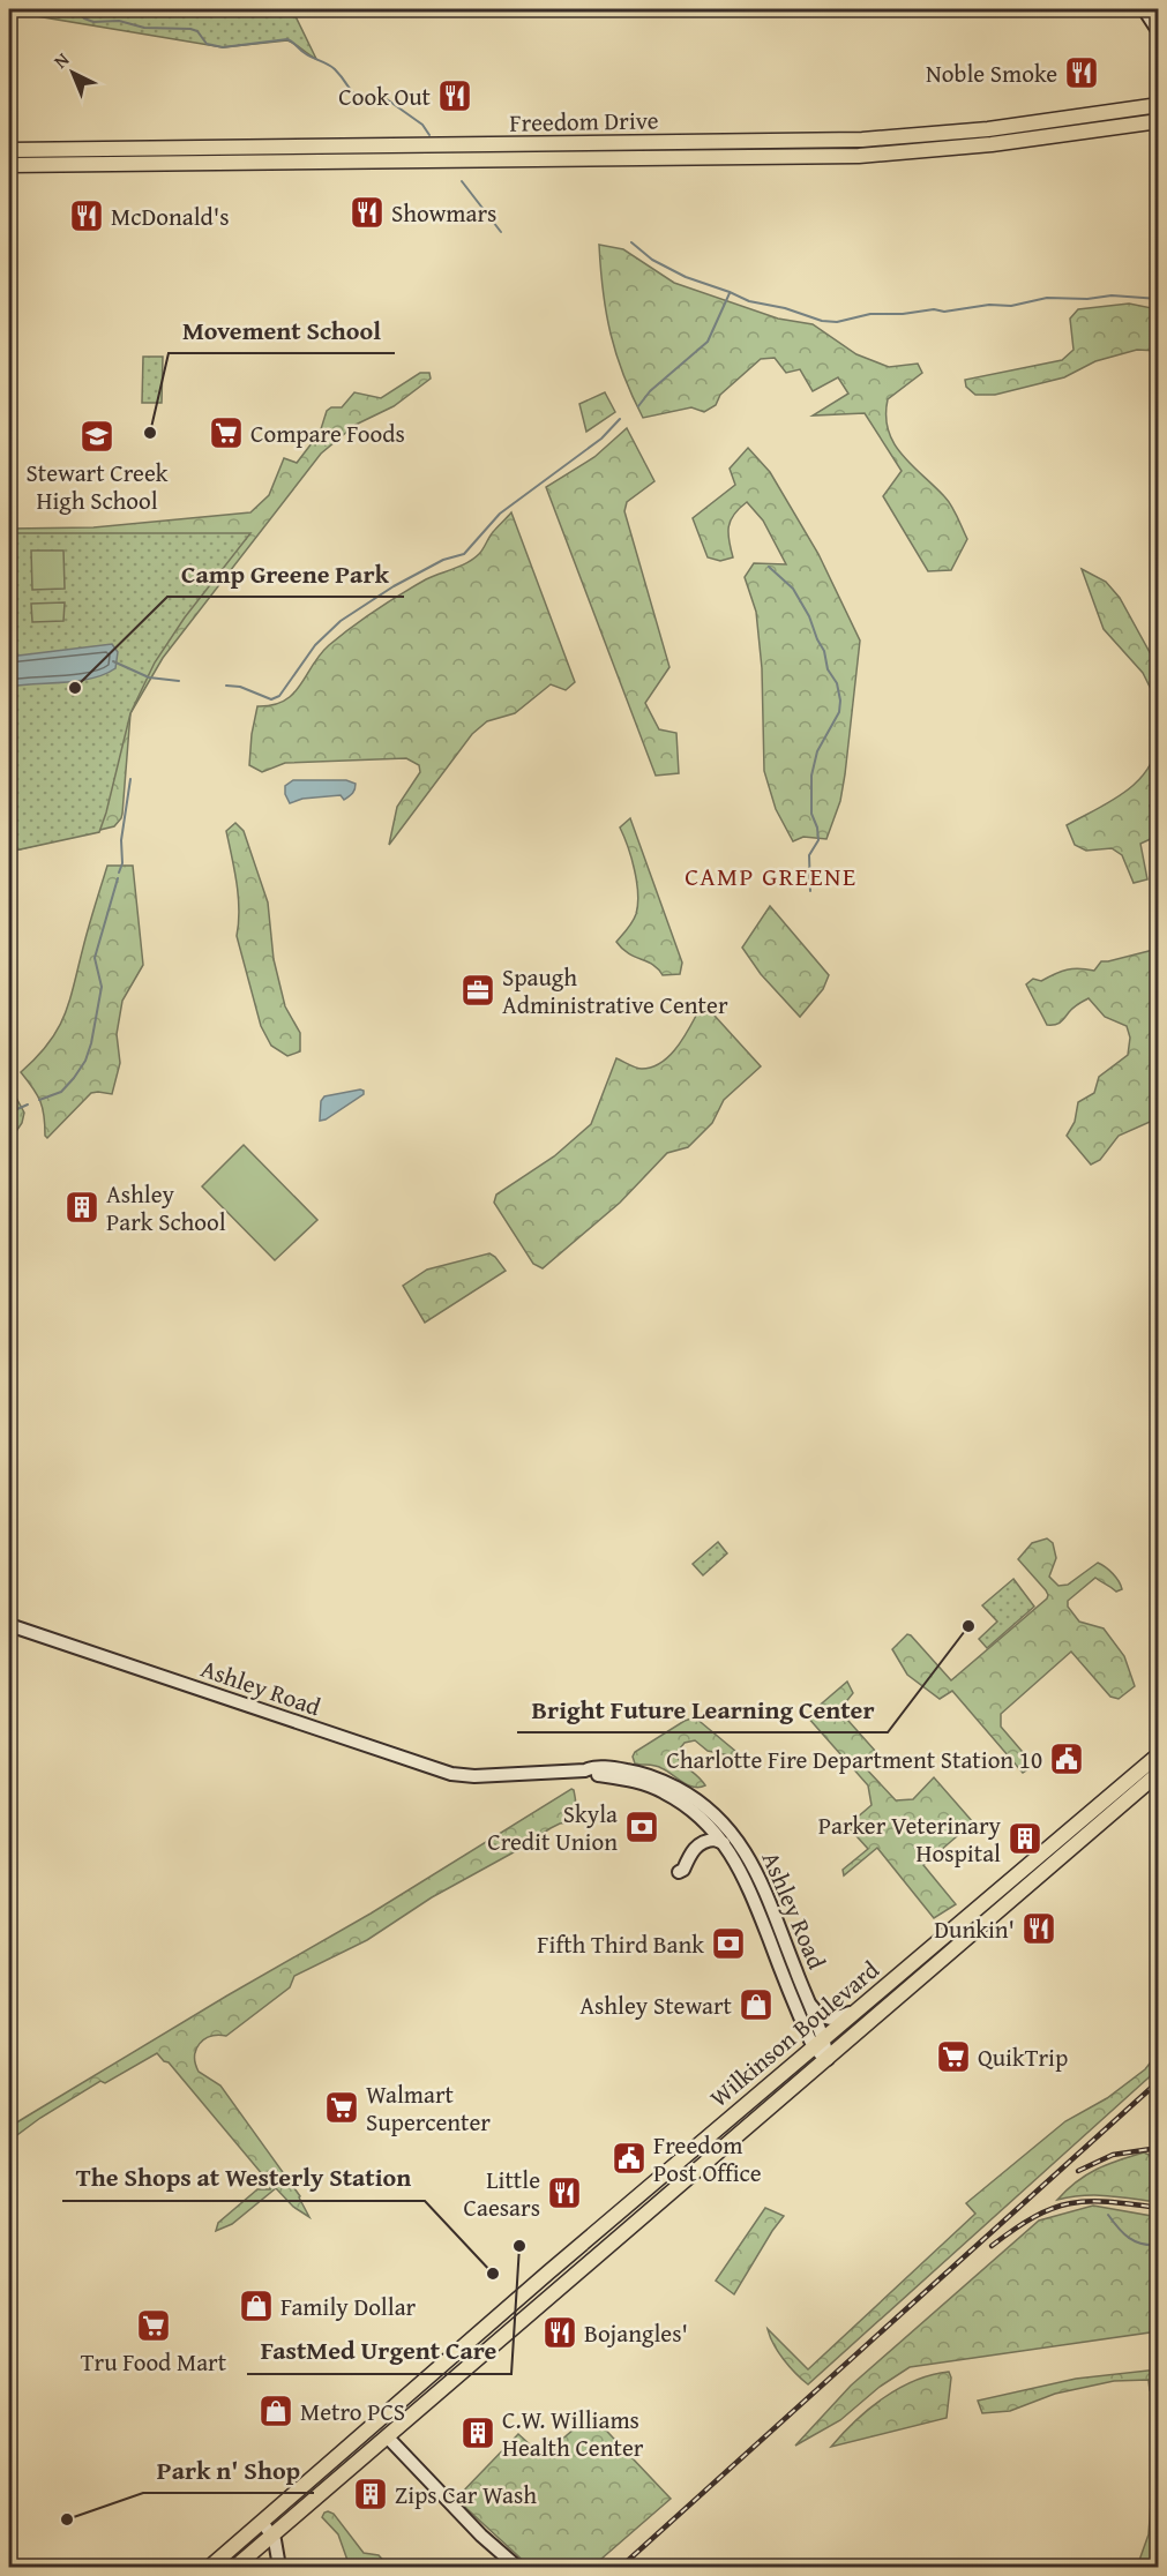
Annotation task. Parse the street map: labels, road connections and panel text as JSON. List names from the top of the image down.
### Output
{
  "streets": {
    "main road": ["Freedom Drive", "Wilkinson Boulevard"],
    "street": ["Ashley Road"]
  },
  "crossings": [
    ["Ashley Road", "Wilkinson Boulevard"]
  ],
  "districts": ["CAMP GREENE"],
  "places": {
    "restaurant": [
      "Noble Smoke",
      "Cook Out",
      "Showmars",
      "McDonald's",
      "Dunkin'",
      "Little Caesars",
      "Bojangles'"
    ],
    "other": [
      "Movement School",
      "Camp Greene Park",
      "Bright Future Learning Center",
      "FastMed Urgent Care",
      "The Shops at Westerly Station",
      "Park n' Shop"
    ],
    "supermarket": [
      "Compare Foods",
      "QuikTrip",
      "Walmart Supercenter",
      "Tru Food Mart"
    ],
    "school or university": ["Stewart Creek High School"],
    "office": ["Spaugh Administrative Center"],
    "building": [
      "Ashley Park School",
      "Parker Veterinary Hospital",
      "C.W. Williams Health Center",
      "Zips Car Wash"
    ],
    "public building": ["Charlotte Fire Department Station 10", "Freedom Post Office"],
    "bank": ["Skyla Credit Union", "Fifth Third Bank"],
    "shop": ["Ashley Stewart", "Family Dollar", "Metro PCS"]
  },
  "north": "top left"
}
